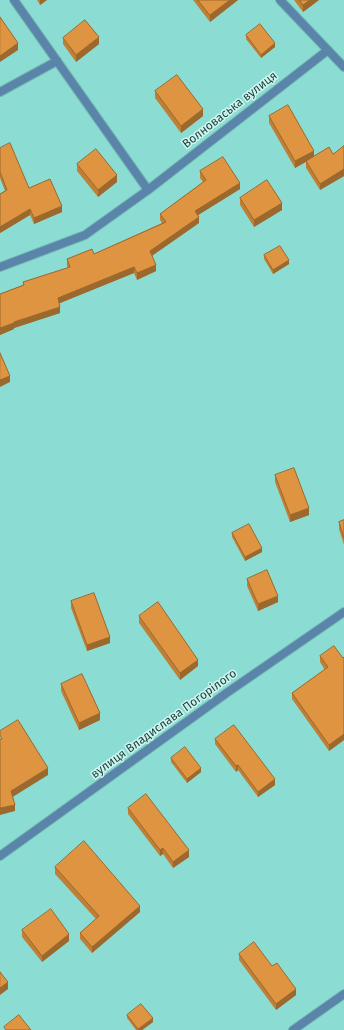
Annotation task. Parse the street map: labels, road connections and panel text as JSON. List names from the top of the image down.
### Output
{
  "streets": {
    "street": ["Волноваська вулиця", "вулиця Владислава Погорілого"]
  }
}
